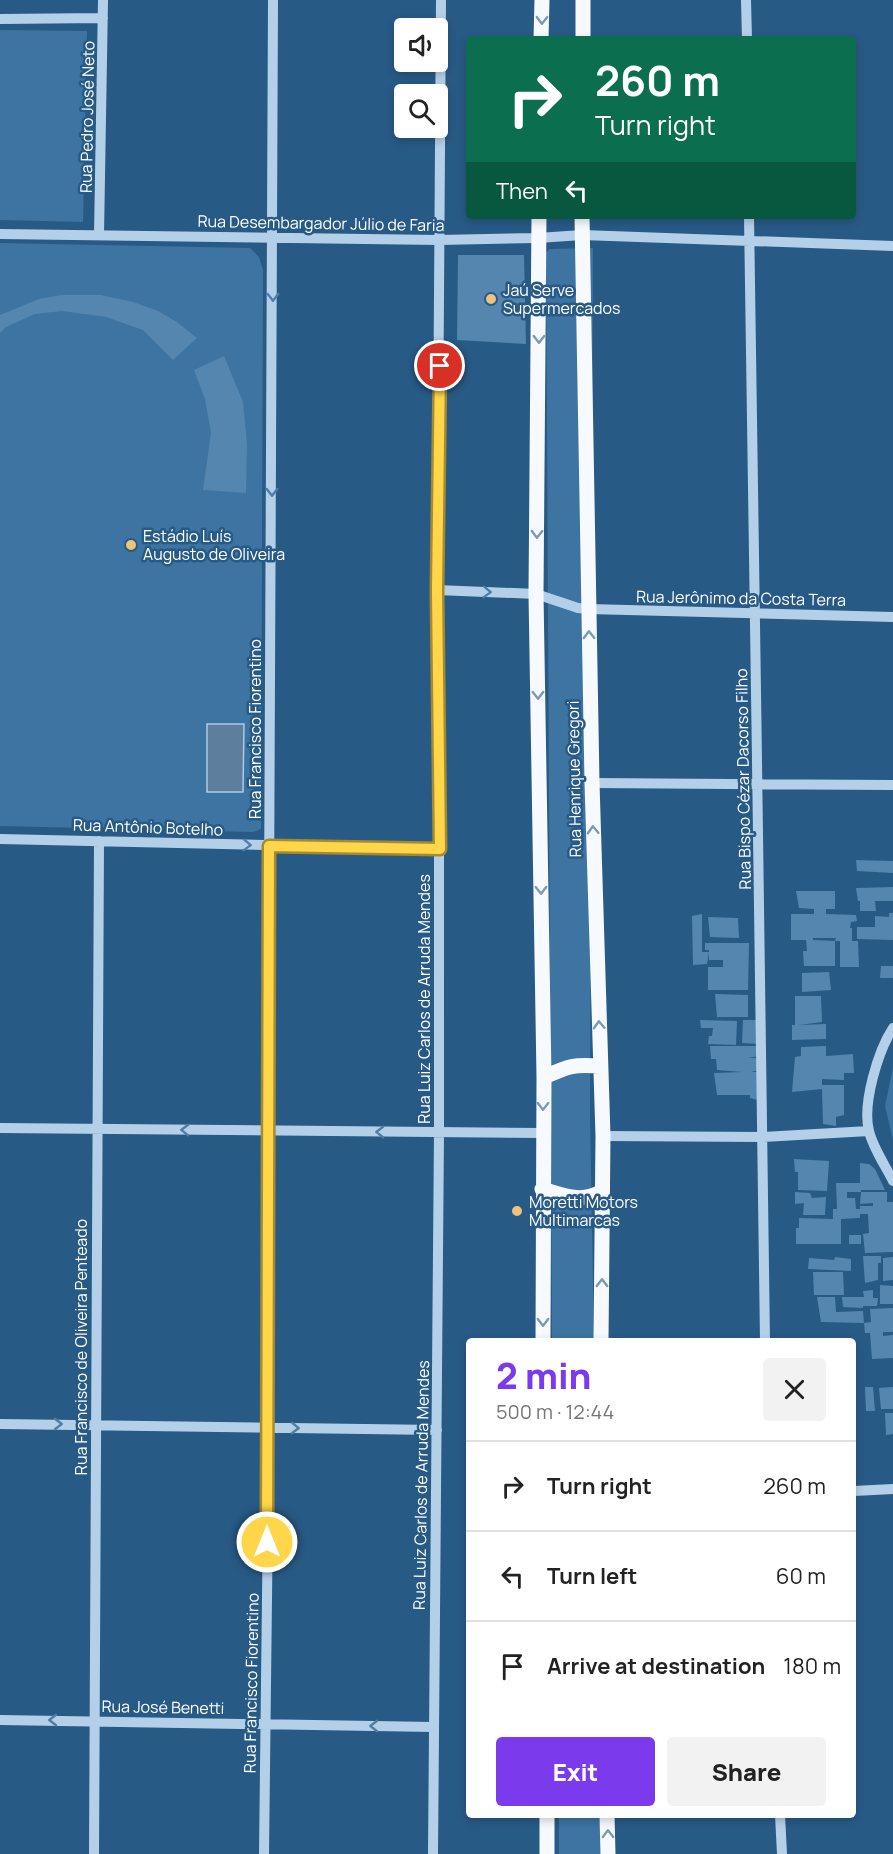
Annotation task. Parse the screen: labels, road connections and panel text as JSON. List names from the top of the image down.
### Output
{
  "streets": {
    "main road": ["Rua Henrique Gregori"],
    "street": [
      "Rua Pedro José Neto",
      "Rua Desembargador Júlio de Faria",
      "Rua Jerônimo da Costa Terra",
      "Rua Francisco Fiorentino",
      "Rua Bispo Cézar Dacorso Filho",
      "Rua Antônio Botelho",
      "Rua Luiz Carlos de Arruda Mendes",
      "Rua Francisco de Oliveira Penteado",
      "Rua José Benetti"
    ]
  },
  "crossings": [
    ["Rua Pedro José Neto", "Rua Desembargador Júlio de Faria"],
    ["Rua Desembargador Júlio de Faria", "Rua Francisco Fiorentino"],
    ["Rua Desembargador Júlio de Faria", "Rua Henrique Gregori"],
    ["Rua Desembargador Júlio de Faria", "Rua Bispo Cézar Dacorso Filho"],
    ["Rua Desembargador Júlio de Faria", "Rua Luiz Carlos de Arruda Mendes"],
    ["Rua Jerônimo da Costa Terra", "Rua Henrique Gregori"],
    ["Rua Jerônimo da Costa Terra", "Rua Bispo Cézar Dacorso Filho"],
    ["Rua Jerônimo da Costa Terra", "Rua Luiz Carlos de Arruda Mendes"],
    ["Rua Francisco Fiorentino", "Rua Antônio Botelho"],
    ["Rua Francisco Fiorentino", "Rua José Benetti"],
    ["Rua Antônio Botelho", "Rua Luiz Carlos de Arruda Mendes"],
    ["Rua Antônio Botelho", "Rua Francisco de Oliveira Penteado"],
    ["Rua Luiz Carlos de Arruda Mendes", "Rua José Benetti"],
    ["Rua Francisco de Oliveira Penteado", "Rua José Benetti"]
  ],
  "one_way": ["Rua Antônio Botelho", "Rua José Benetti"],
  "places": ["Jaú Serve Supermercados", "Estádio Luís Augusto de Oliveira", "Moretti Motors Multimarcas"],
  "page": {
    "turn": ["260 m", "Turn right"],
    "then": "Then",
    "heading": ["2 min", "500 m · 12:44"],
    "list": [
      {
        "name": "Turn right",
        "value": "260 m"
      },
      {
        "name": "Turn left",
        "value": "60 m"
      },
      {
        "name": "Arrive at destination",
        "value": "180 m"
      }
    ],
    "buttons": ["Exit", "Share"]
  }
}
